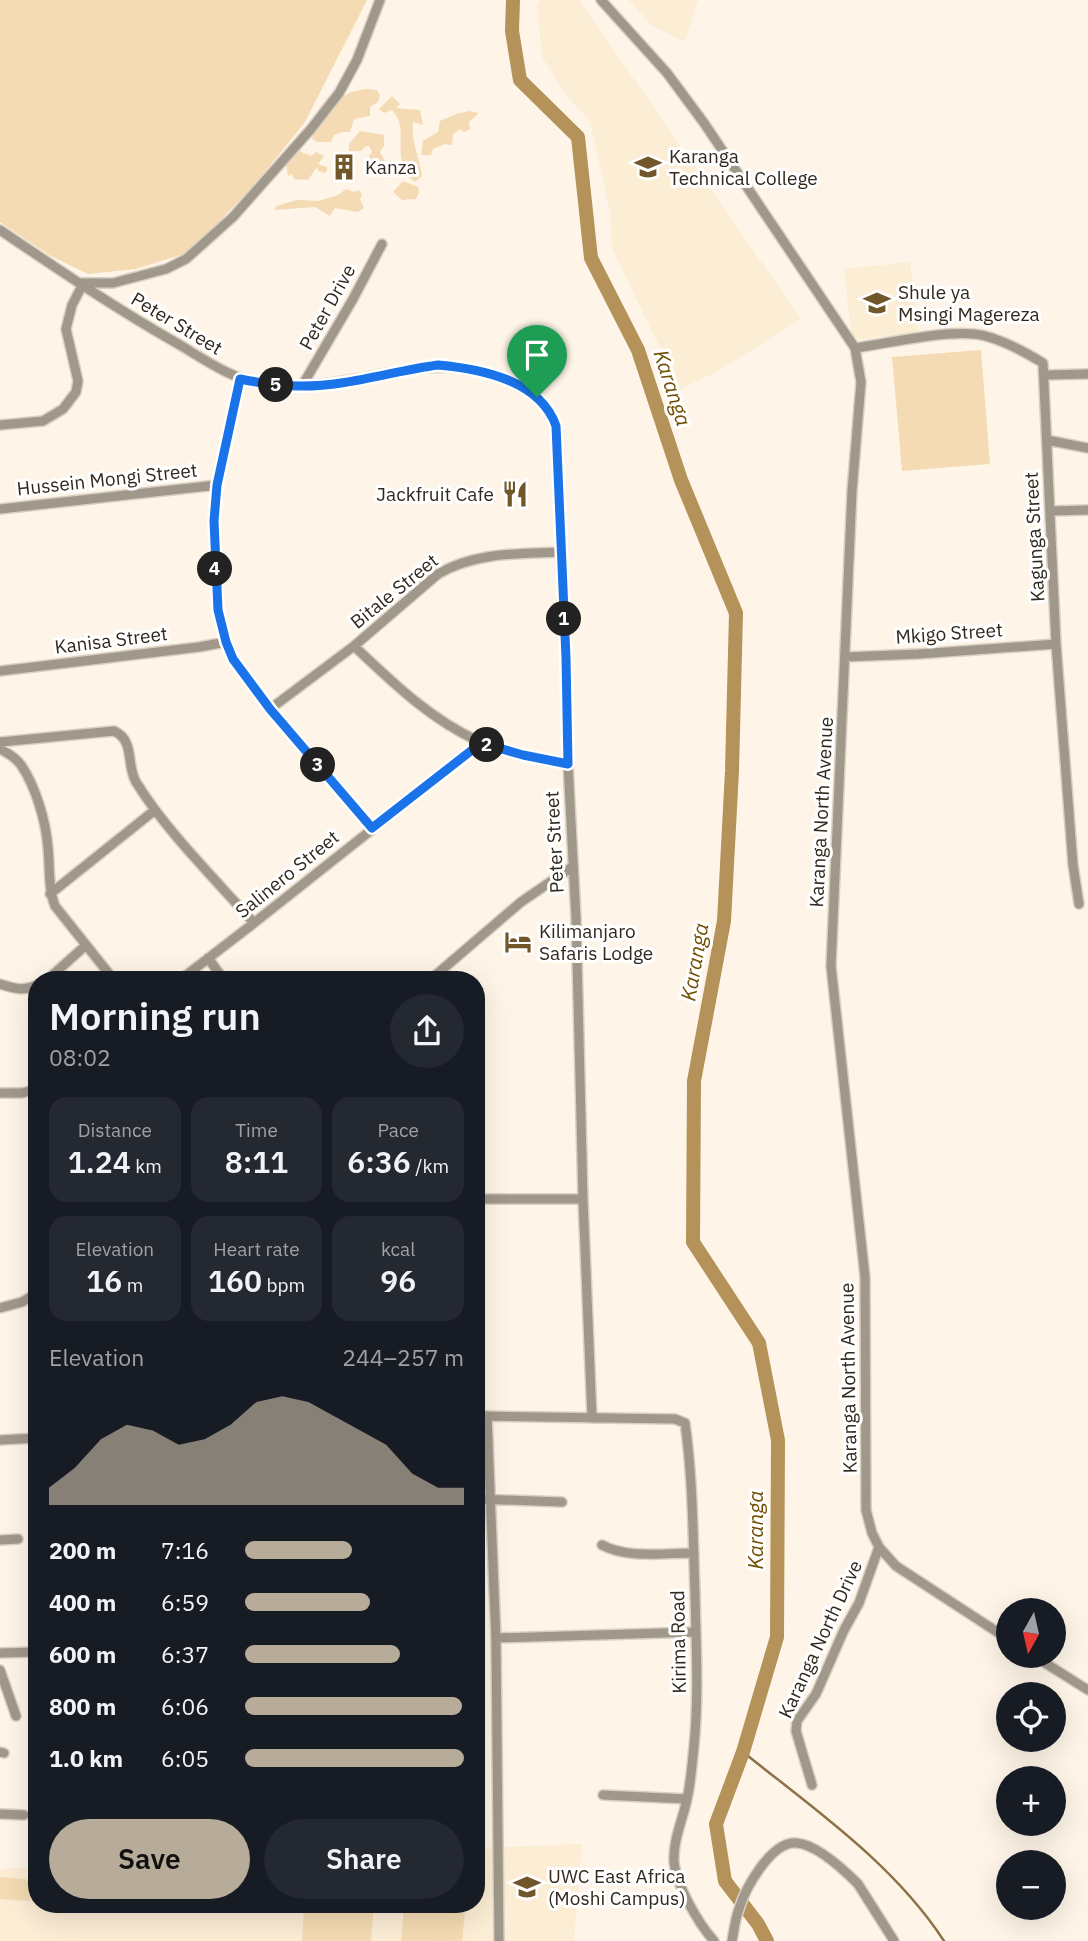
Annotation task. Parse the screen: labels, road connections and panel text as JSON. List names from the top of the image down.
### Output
{
  "streets": {
    "street": [
      "Peter Drive",
      "Peter Street",
      "Hussein Mongi Street",
      "Kagunga Street",
      "Bitale Street",
      "Mkigo Street",
      "Kanisa Street",
      "Karanga North Avenue",
      "Salinero Street",
      "Karanga North Drive",
      "Kirima Road"
    ]
  },
  "crossings": [
    ["Peter Drive", "Peter Street"],
    ["Peter Street", "Bitale Street"],
    ["Peter Street", "Kirima Road"],
    ["Kagunga Street", "Mkigo Street"],
    ["Mkigo Street", "Karanga North Avenue"],
    ["Karanga North Avenue", "Karanga North Drive"]
  ],
  "water": ["Karanga"],
  "places": {
    "building": ["Kanza"],
    "school or university": ["Karanga Technical College", "Shule ya Msingi Magereza", "UWC East Africa (Moshi Campus)"],
    "restaurant": ["Jackfruit Cafe"],
    "hotel": ["Kilimanjaro Safaris Lodge"]
  },
  "north": "bottom",
  "page": {
    "pins": [
      "5",
      "4",
      "1",
      "2",
      "3"
    ],
    "heading": ["Morning run", "08:02"],
    "stats": [
      ["Distance", "1.24 km"],
      ["Time", "8:11"],
      ["Pace", "6:36 /km"],
      ["Elevation", "16 m"],
      ["Heart rate", "160 bpm"],
      ["kcal", "96"]
    ],
    "chart": ["Elevation", "244–257 m"],
    "list": [
      {
        "name": "200 m",
        "note": "7:16"
      },
      {
        "name": "400 m",
        "note": "6:59"
      },
      {
        "name": "600 m",
        "note": "6:37"
      },
      {
        "name": "800 m",
        "note": "6:06"
      },
      {
        "name": "1.0 km",
        "note": "6:05"
      }
    ],
    "map_buttons": ["+", "−"],
    "buttons": ["Save", "Share"]
  }
}
